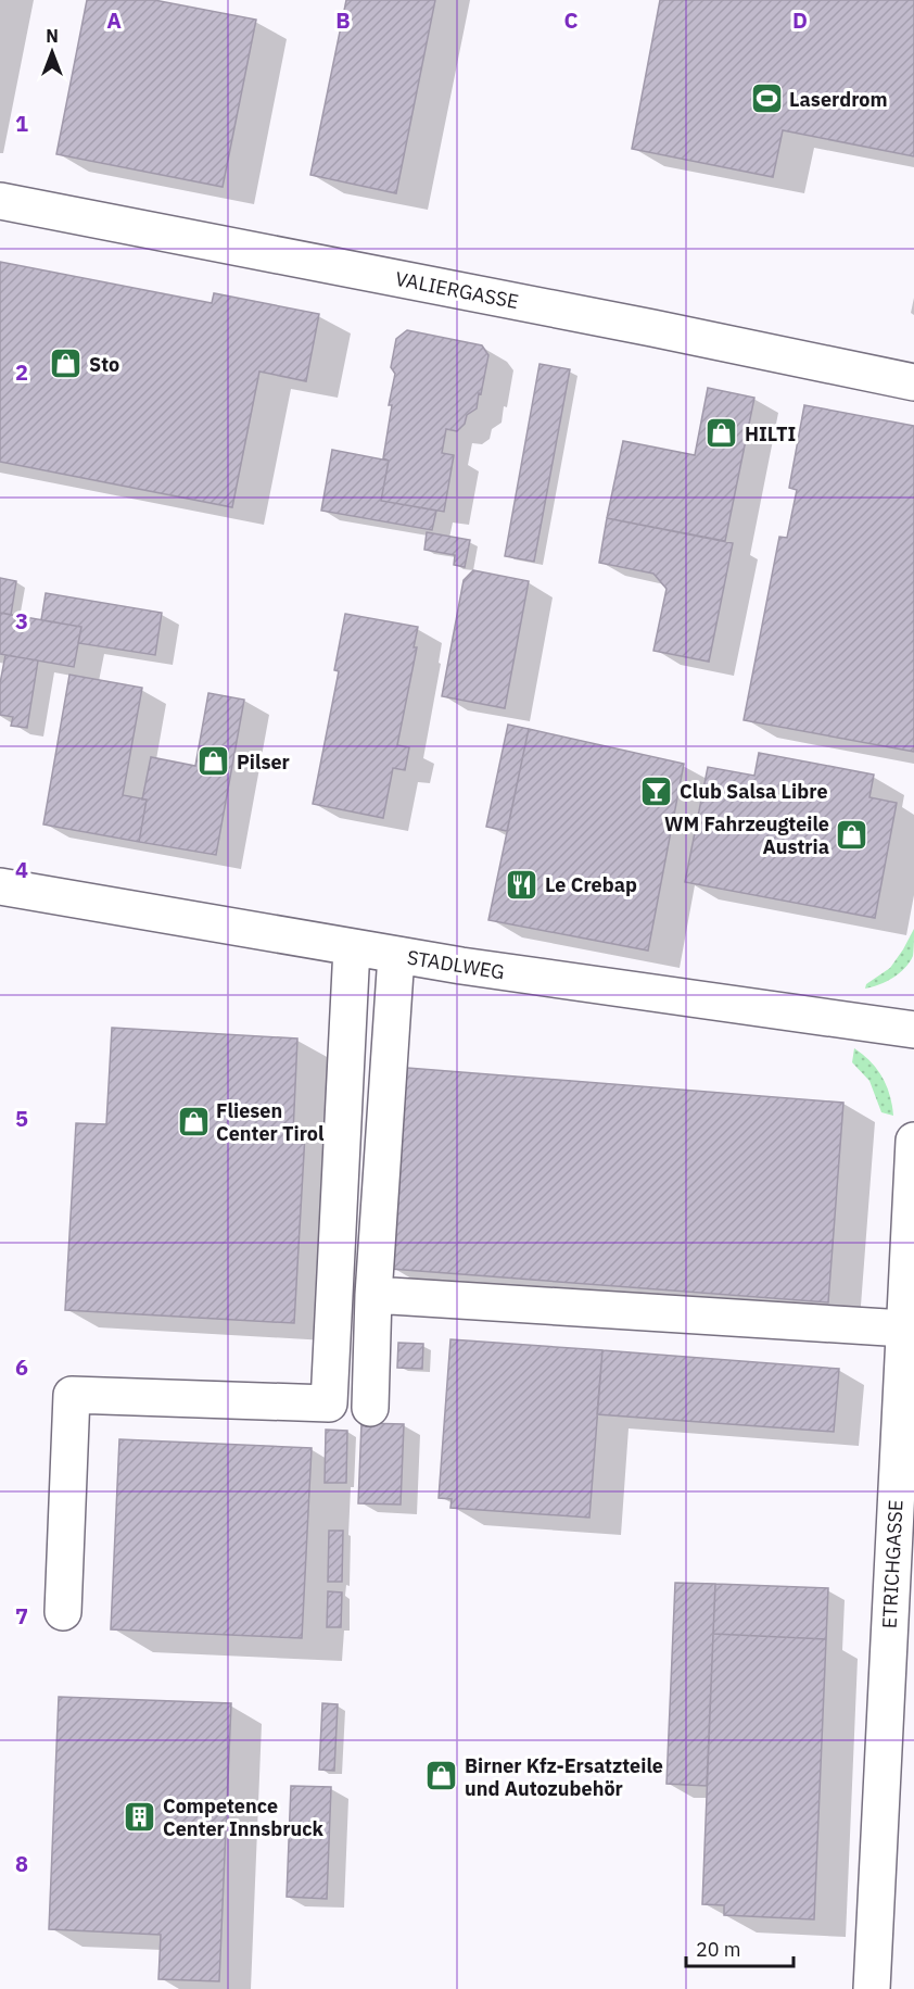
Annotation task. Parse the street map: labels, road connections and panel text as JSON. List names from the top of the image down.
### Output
{
  "streets": {
    "street": ["VALIERGASSE", "STADLWEG", "ETRICHGASSE"]
  },
  "places": {
    "sports": ["Laserdrom"],
    "shop": [
      "Sto",
      "HILTI",
      "Pilser",
      "WM Fahrzeugteile Austria",
      "Fliesen Center Tirol",
      "Birner Kfz-Ersatzteile und Autozubehör"
    ],
    "bar": ["Club Salsa Libre"],
    "restaurant": ["Le Crebap"],
    "building": ["Competence Center Innsbruck"]
  },
  "scale_bar": "20 m",
  "north": "top",
  "grid": {
    "columns": [
      "A",
      "B",
      "C",
      "D"
    ],
    "rows": [
      "1",
      "2",
      "3",
      "4",
      "5",
      "6",
      "7",
      "8"
    ]
  }
}
